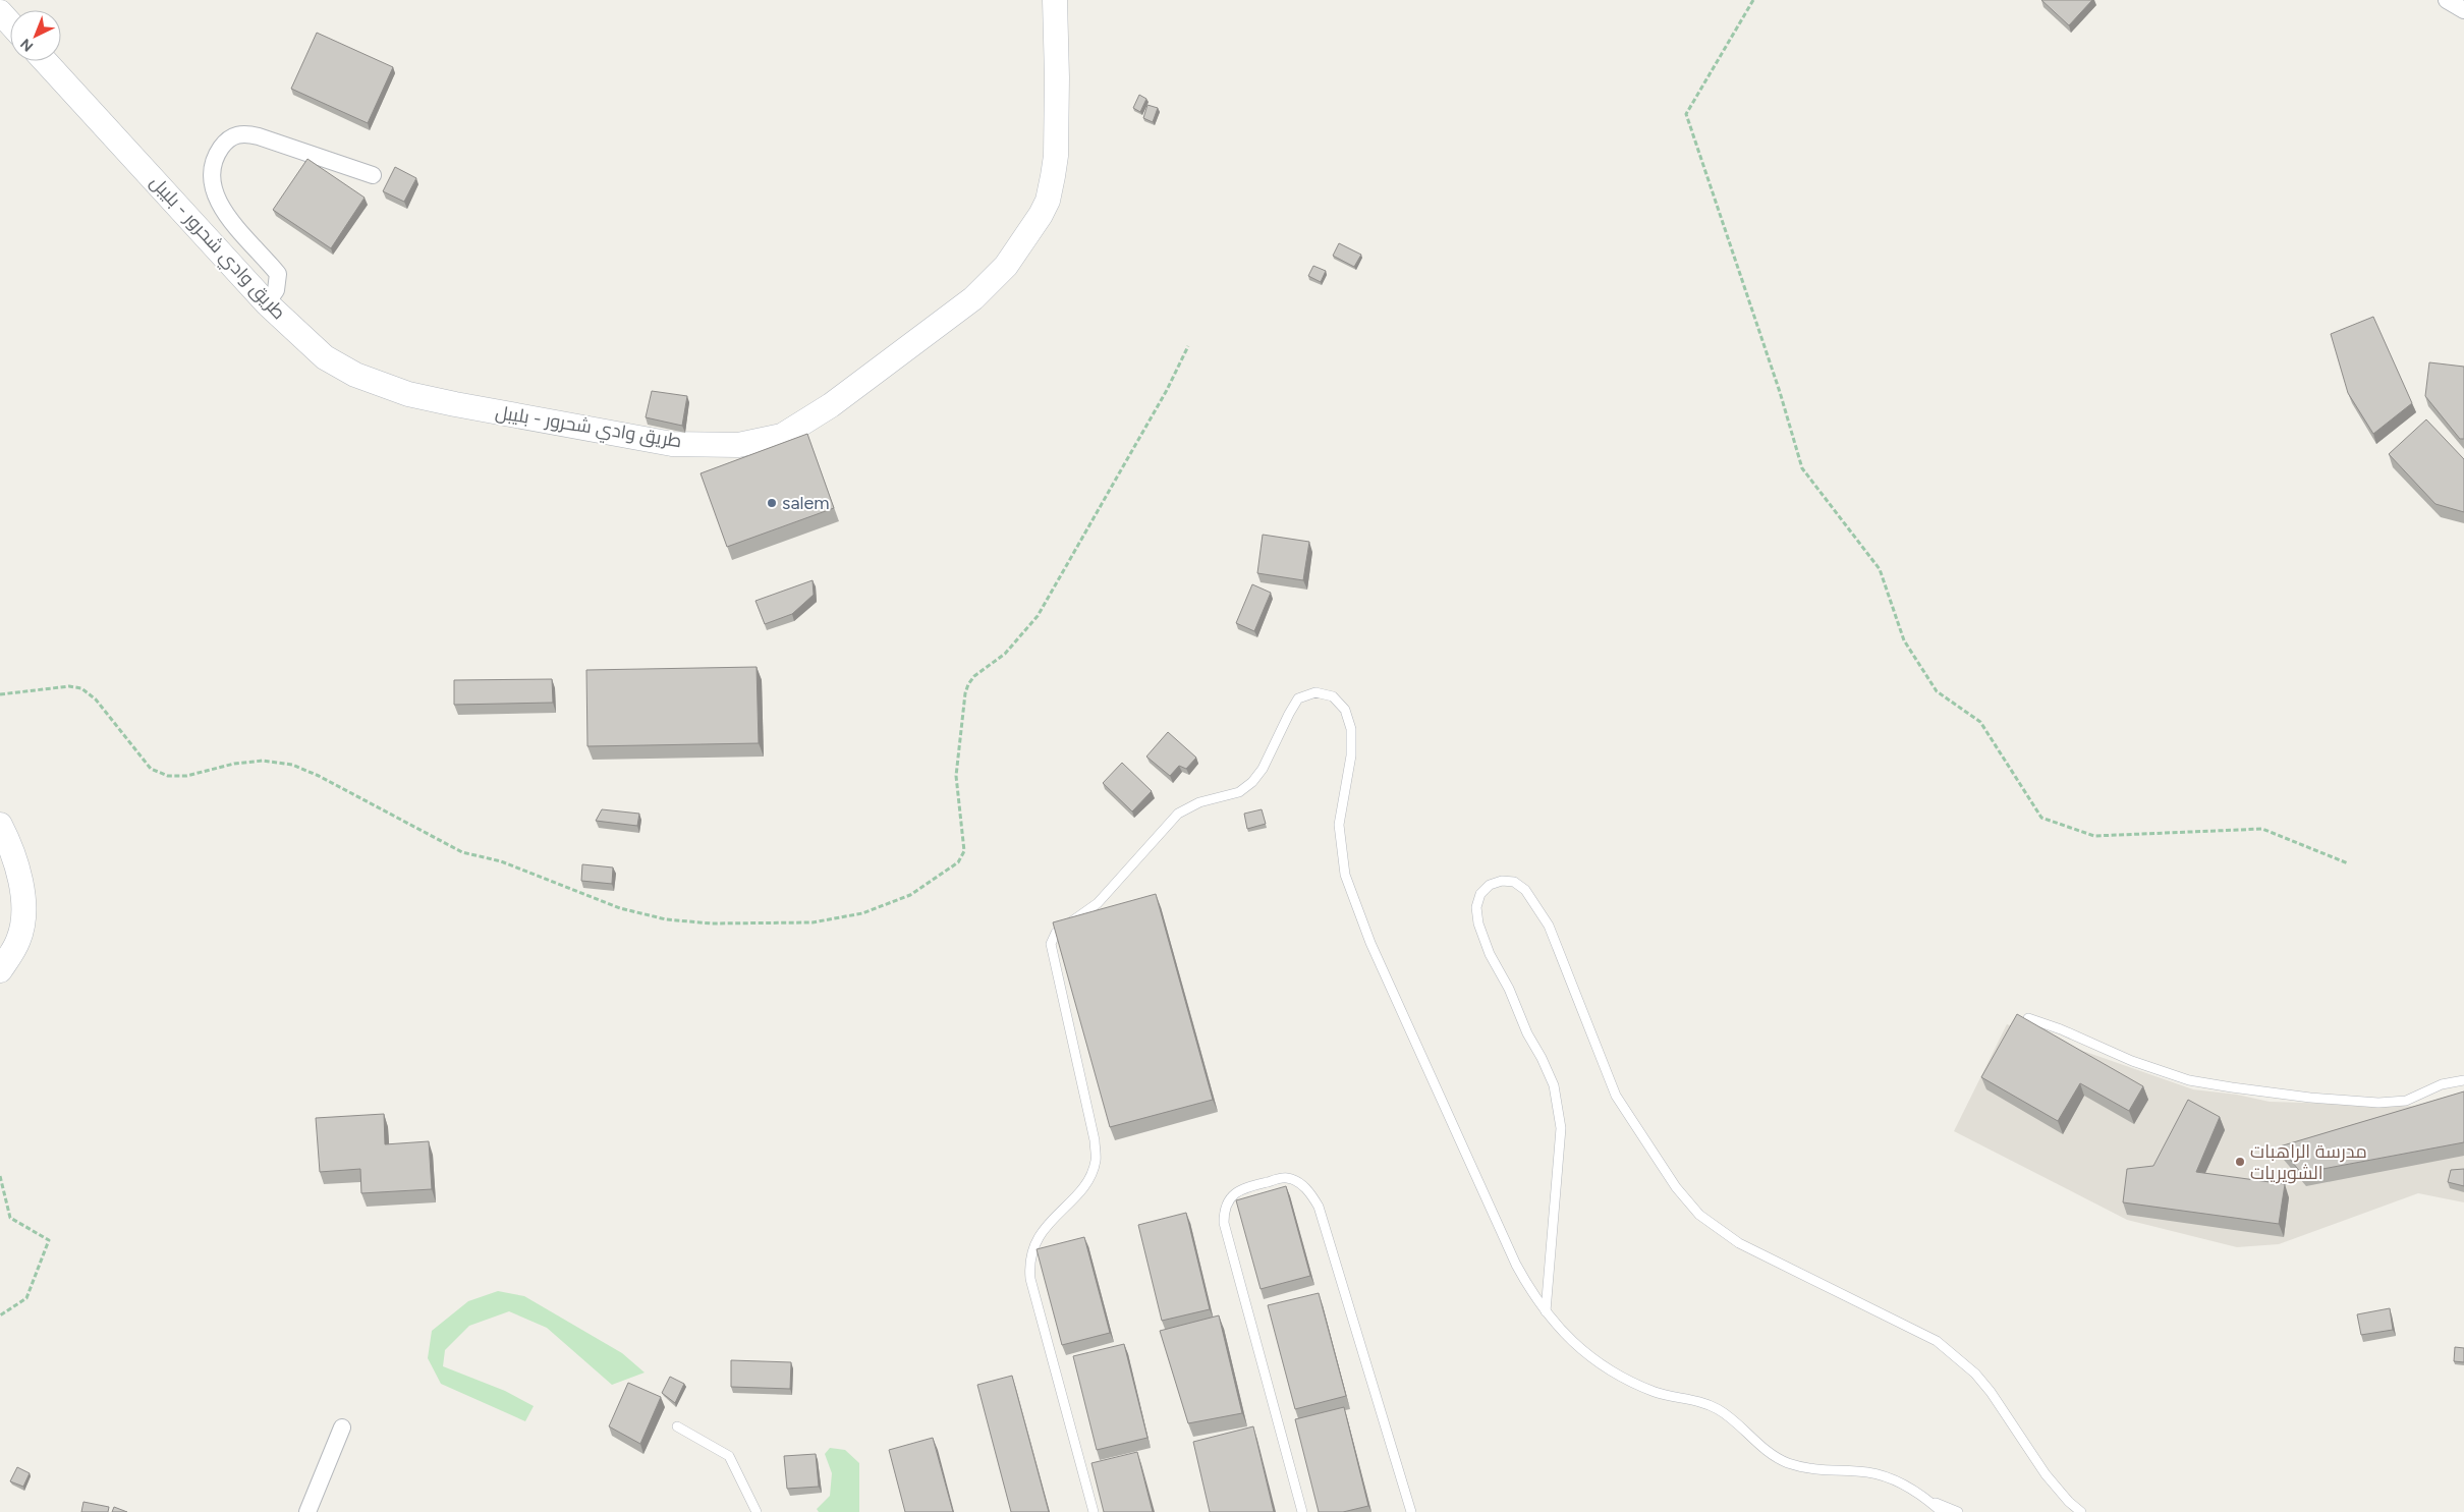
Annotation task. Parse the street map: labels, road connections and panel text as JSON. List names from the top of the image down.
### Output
{
  "streets": {
    "street": ["طريق وادي شحرور - بليبل"]
  },
  "places": ["salem", "مدرسة الراهبات الشويريات"],
  "north": "bottom left"
}
